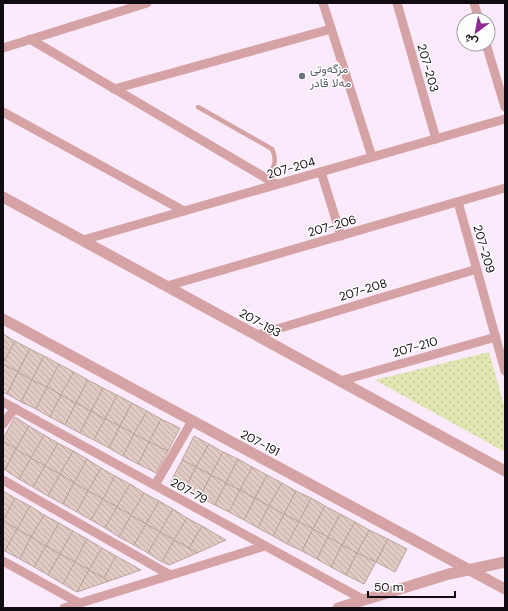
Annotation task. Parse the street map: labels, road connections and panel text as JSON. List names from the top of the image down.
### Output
{
  "streets": {
    "street": [
      "207-203",
      "207-204",
      "207-206",
      "207-209",
      "207-208",
      "207-193",
      "207-210",
      "207-191",
      "207-79"
    ]
  },
  "crossings": [
    ["207-203", "207-204"],
    ["207-204", "207-193"],
    ["207-206", "207-209"],
    ["207-206", "207-193"],
    ["207-209", "207-208"],
    ["207-209", "207-210"],
    ["207-208", "207-193"],
    ["207-193", "207-210"]
  ],
  "places": ["مزگەوتی مەلا قادر"],
  "scale_bar": "50 m",
  "north": "bottom left"
}
